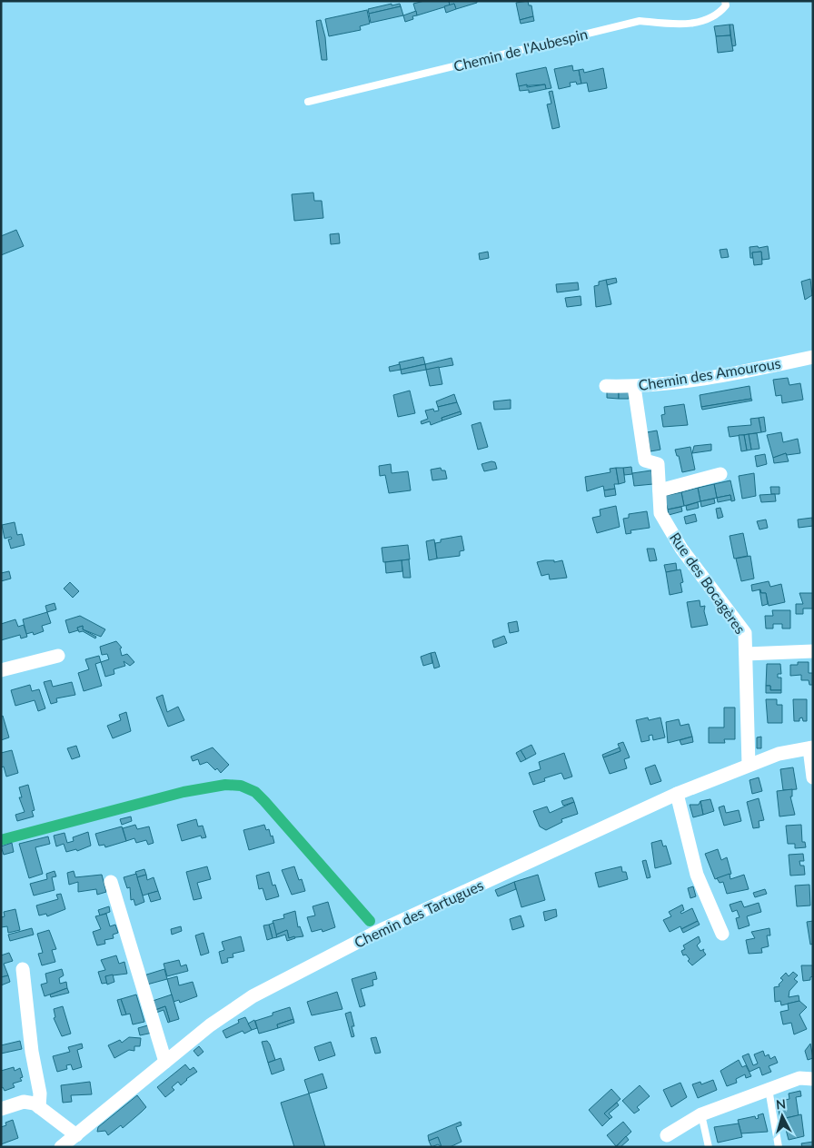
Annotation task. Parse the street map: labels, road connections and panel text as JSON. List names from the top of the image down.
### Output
{
  "streets": {
    "street": ["Chemin des Amourous", "Rue des Bocagères", "Chemin des Tartugues"],
    "lane": ["Chemin de l'Aubespin"]
  },
  "crossings": [
    ["Chemin des Amourous", "Rue des Bocagères"],
    ["Rue des Bocagères", "Chemin des Tartugues"]
  ],
  "north": "top"
}
